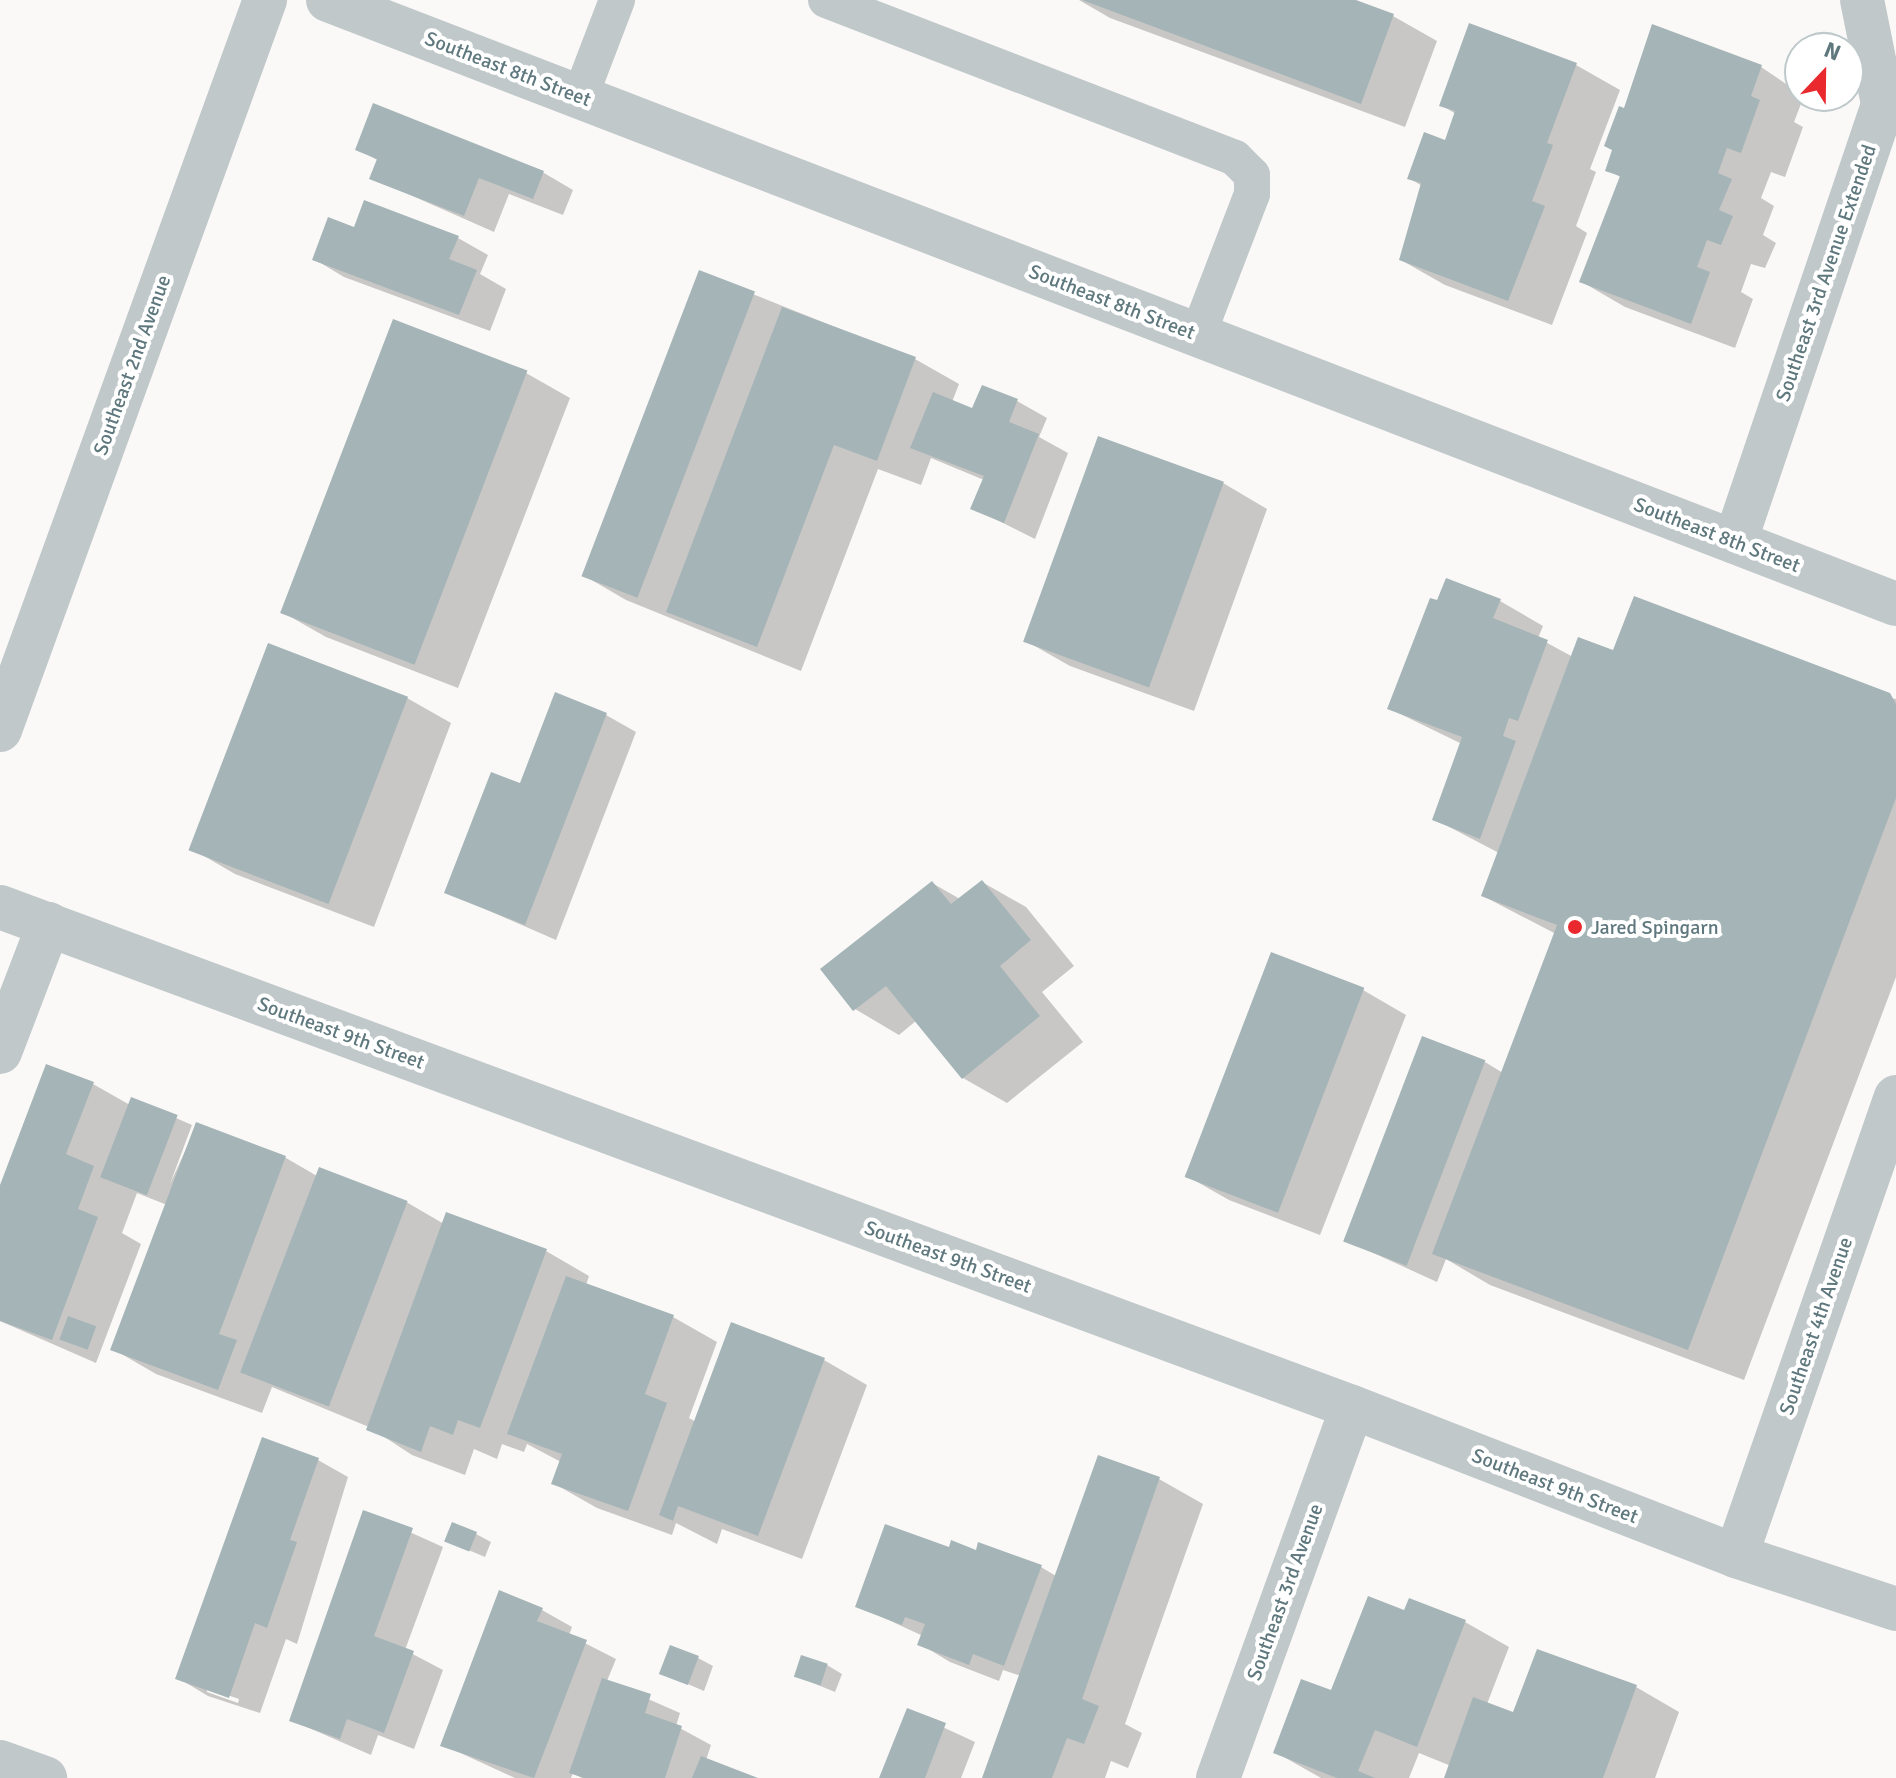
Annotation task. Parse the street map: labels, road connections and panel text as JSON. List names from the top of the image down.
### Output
{
  "streets": {
    "street": [
      "Southeast 8th Street",
      "Southeast 3rd Avenue Extended",
      "Southeast 2nd Avenue",
      "Southeast 9th Street",
      "Southeast 4th Avenue",
      "Southeast 3rd Avenue"
    ]
  },
  "crossings": [
    ["Southeast 8th Street", "Southeast 3rd Avenue Extended"],
    ["Southeast 9th Street", "Southeast 4th Avenue"],
    ["Southeast 9th Street", "Southeast 3rd Avenue"]
  ],
  "places": ["Jared Spingarn"],
  "north": "top"
}
